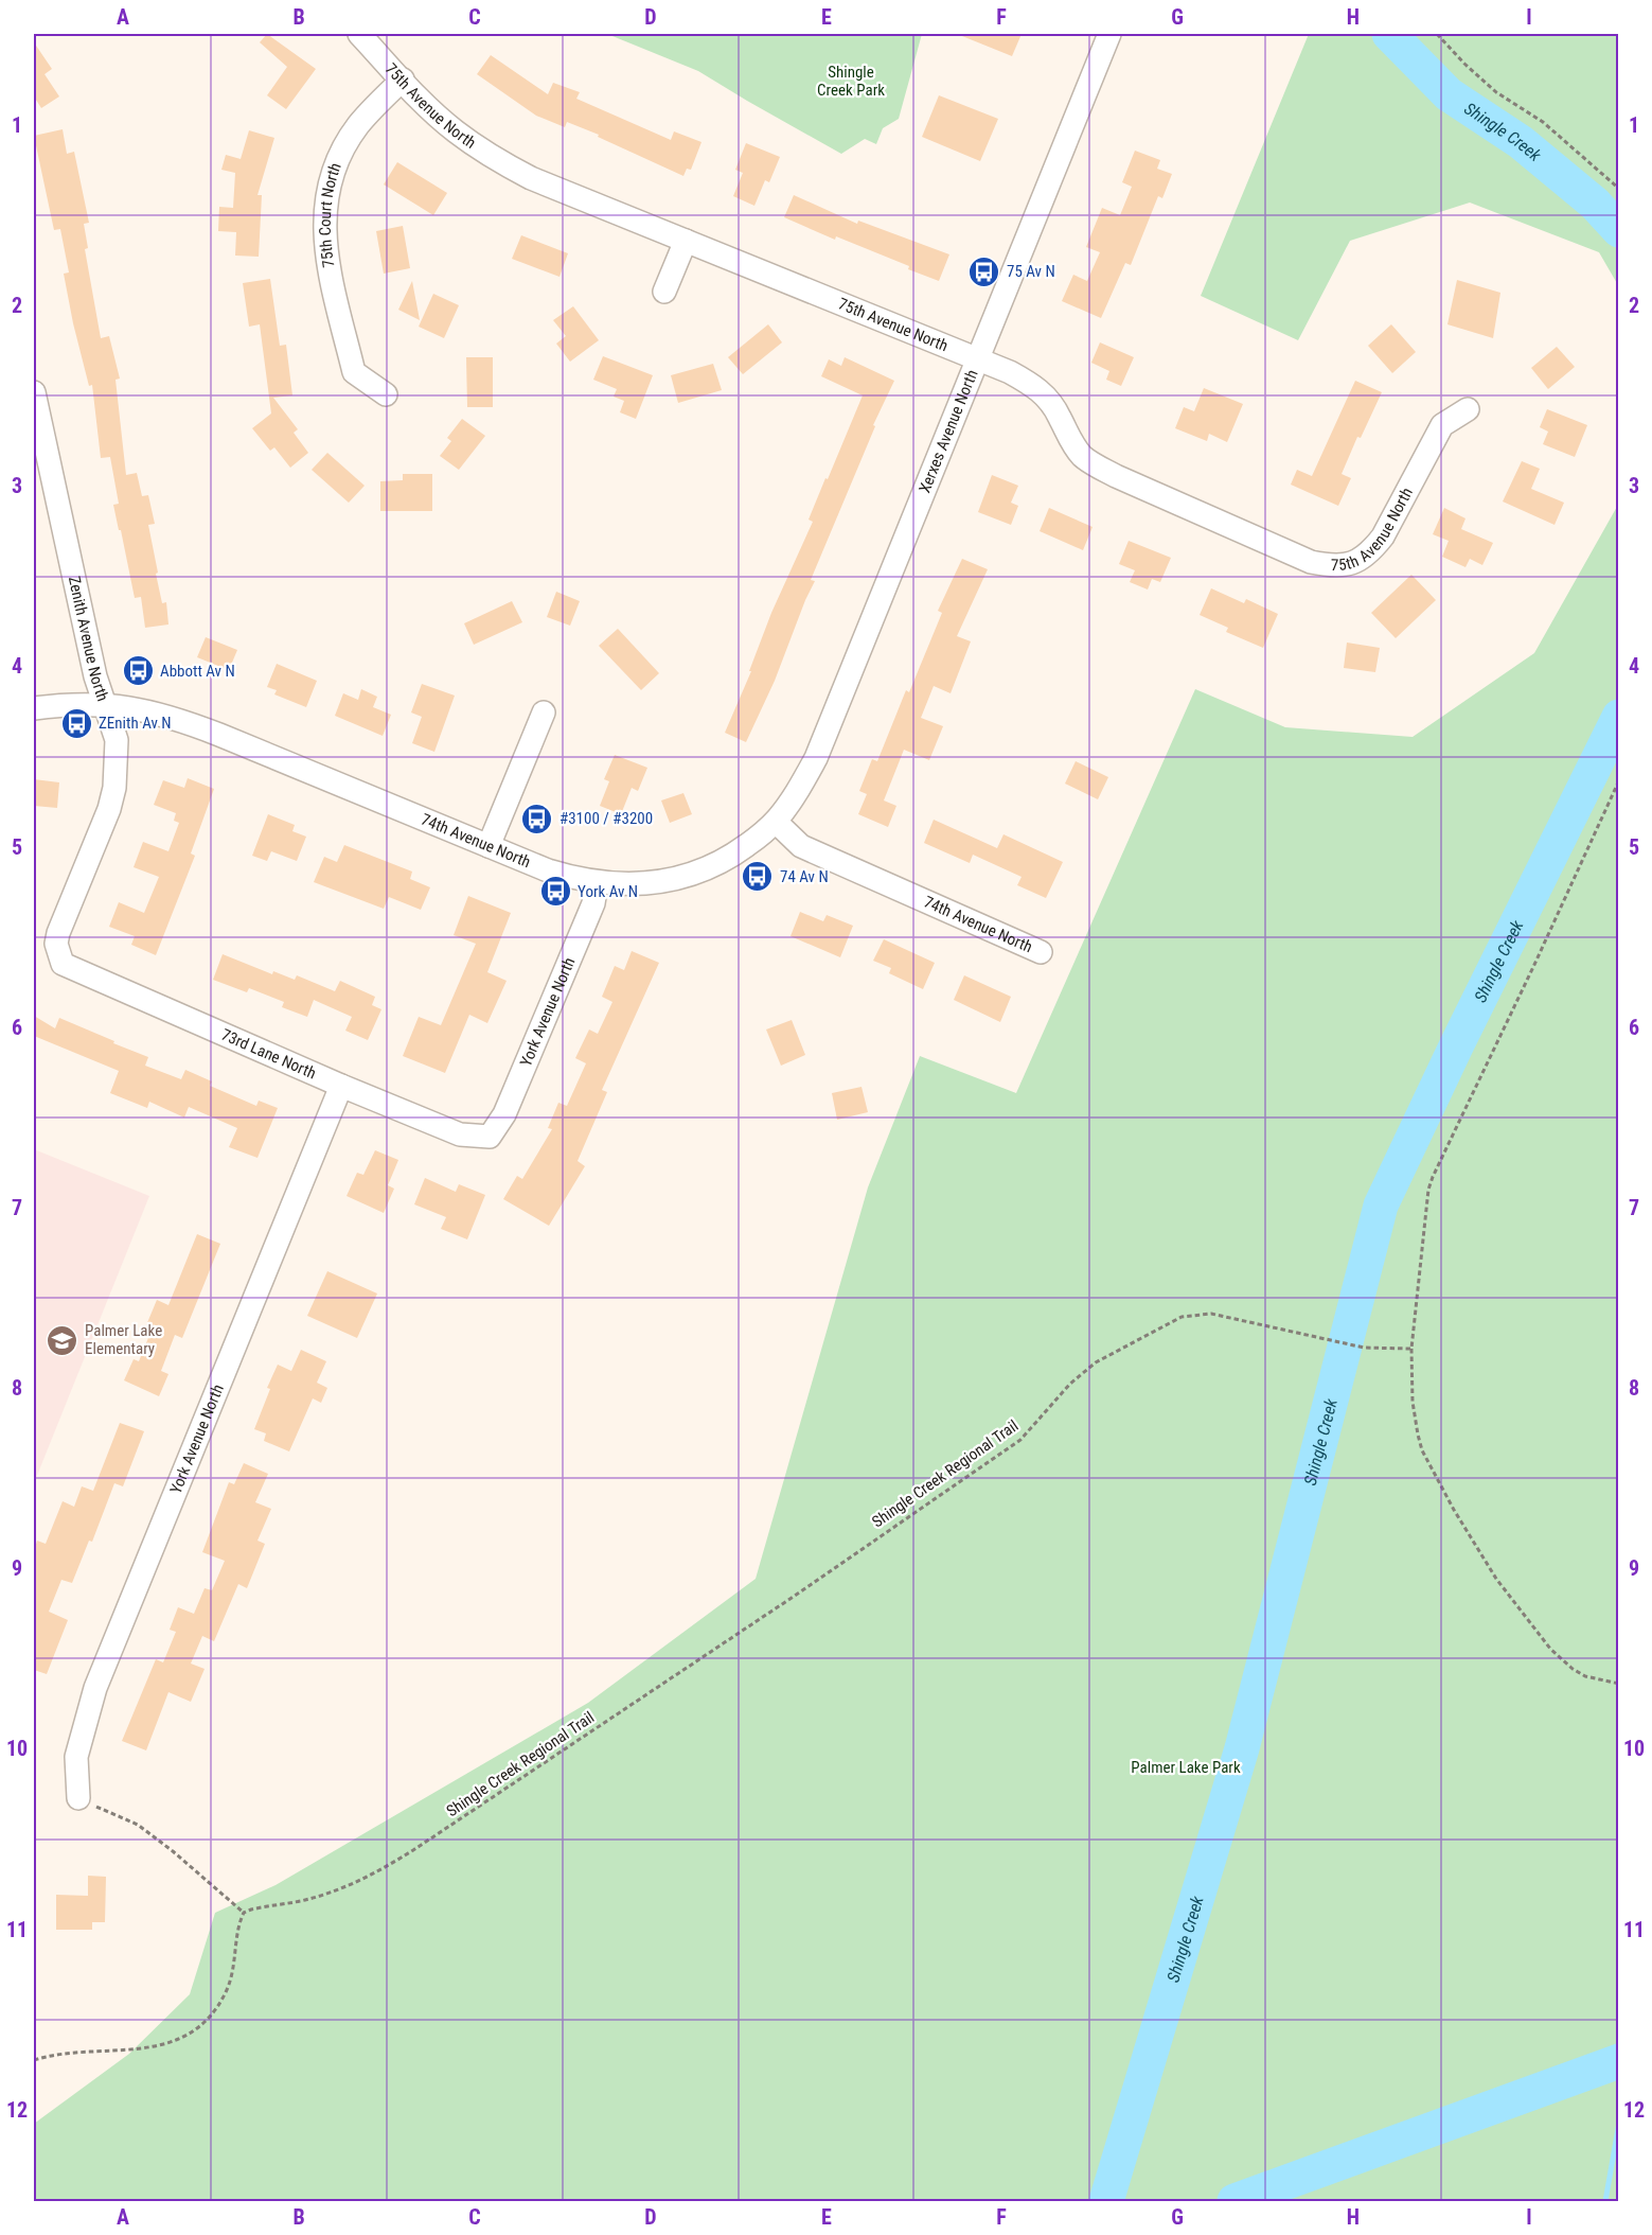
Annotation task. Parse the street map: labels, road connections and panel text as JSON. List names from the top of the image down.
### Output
{
  "streets": {
    "street": [
      "75th Avenue North",
      "75th Court North",
      "Xerxes Avenue North",
      "Zenith Avenue North",
      "74th Avenue North",
      "York Avenue North",
      "73rd Lane North"
    ],
    "path": ["Shingle Creek Regional Trail"]
  },
  "crossings": [
    ["75th Avenue North", "75th Court North"],
    ["75th Avenue North", "Xerxes Avenue North"],
    ["Xerxes Avenue North", "74th Avenue North"],
    ["Zenith Avenue North", "74th Avenue North"],
    ["Zenith Avenue North", "73rd Lane North"],
    ["74th Avenue North", "York Avenue North"],
    ["York Avenue North", "73rd Lane North"]
  ],
  "water": ["Shingle Creek"],
  "parks": ["Shingle Creek Park", "Palmer Lake Park"],
  "places": {
    "bus stop": [
      "75 Av N",
      "Abbott Av N",
      "ZEnith Av N",
      "#3100 / #3200",
      "74 Av N",
      "York Av N"
    ],
    "school or university": ["Palmer Lake Elementary"]
  },
  "grid": {
    "columns": [
      "A",
      "B",
      "C",
      "D",
      "E",
      "F",
      "G",
      "H",
      "I"
    ],
    "rows": [
      "1",
      "2",
      "3",
      "4",
      "5",
      "6",
      "7",
      "8",
      "9",
      "10",
      "11",
      "12"
    ]
  }
}
